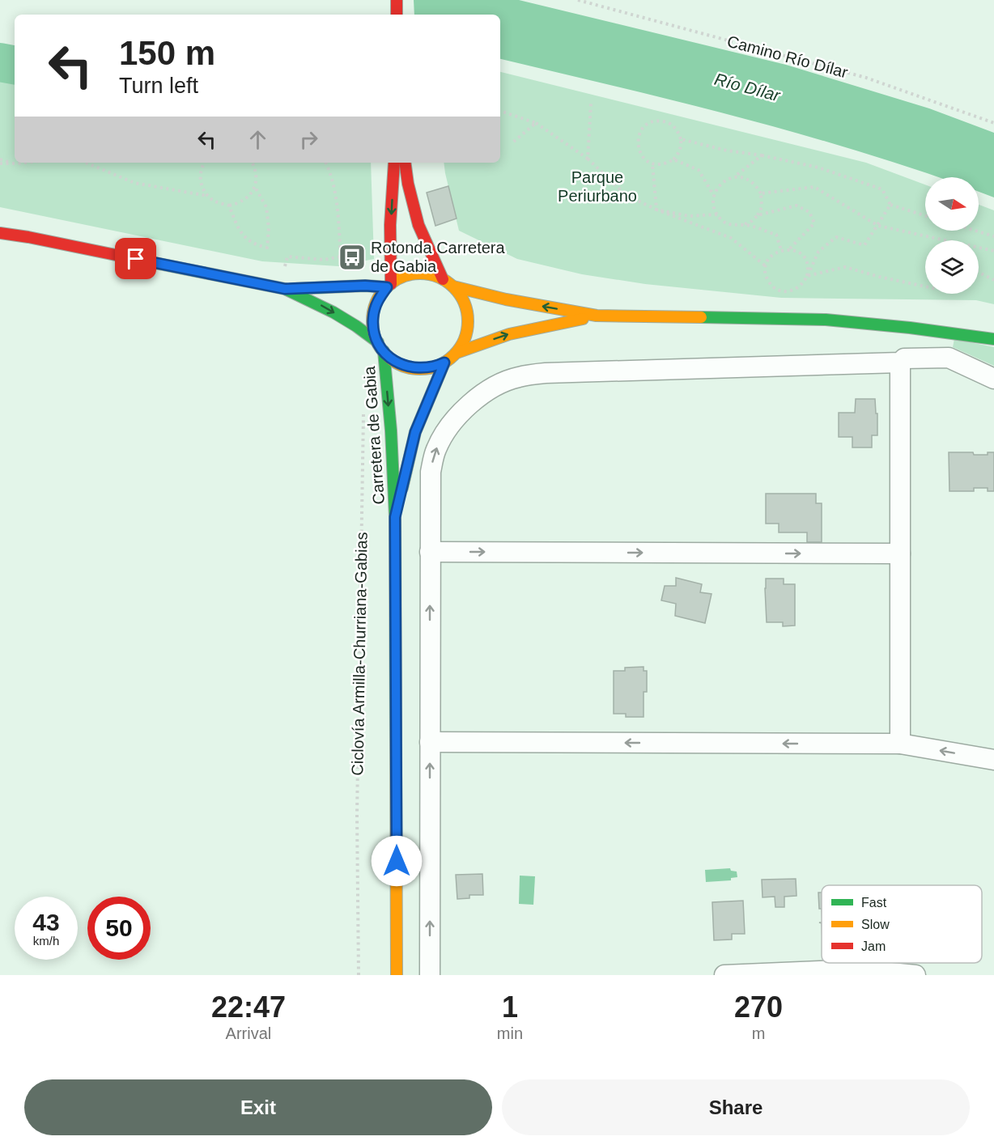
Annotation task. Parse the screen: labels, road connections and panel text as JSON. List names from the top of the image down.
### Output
{
  "streets": {
    "main road": ["Carretera de Gabia"],
    "path": ["Camino Río Dílar", "Ciclovía Armilla-Churriana-Gabias"]
  },
  "water": ["Río Dílar"],
  "parks": ["Parque Periurbano"],
  "places": {
    "bus stop": ["Rotonda Carretera de Gabia"]
  },
  "legend": ["Fast", "Slow", "Jam"],
  "north": "right",
  "page": {
    "turn": ["150 m", "Turn left"],
    "speed": "43 km/h",
    "limit": "50",
    "eta": [
      "22:47",
      "Arrival",
      "1",
      "min",
      "270",
      "m"
    ],
    "buttons": ["Exit", "Share"]
  }
}
